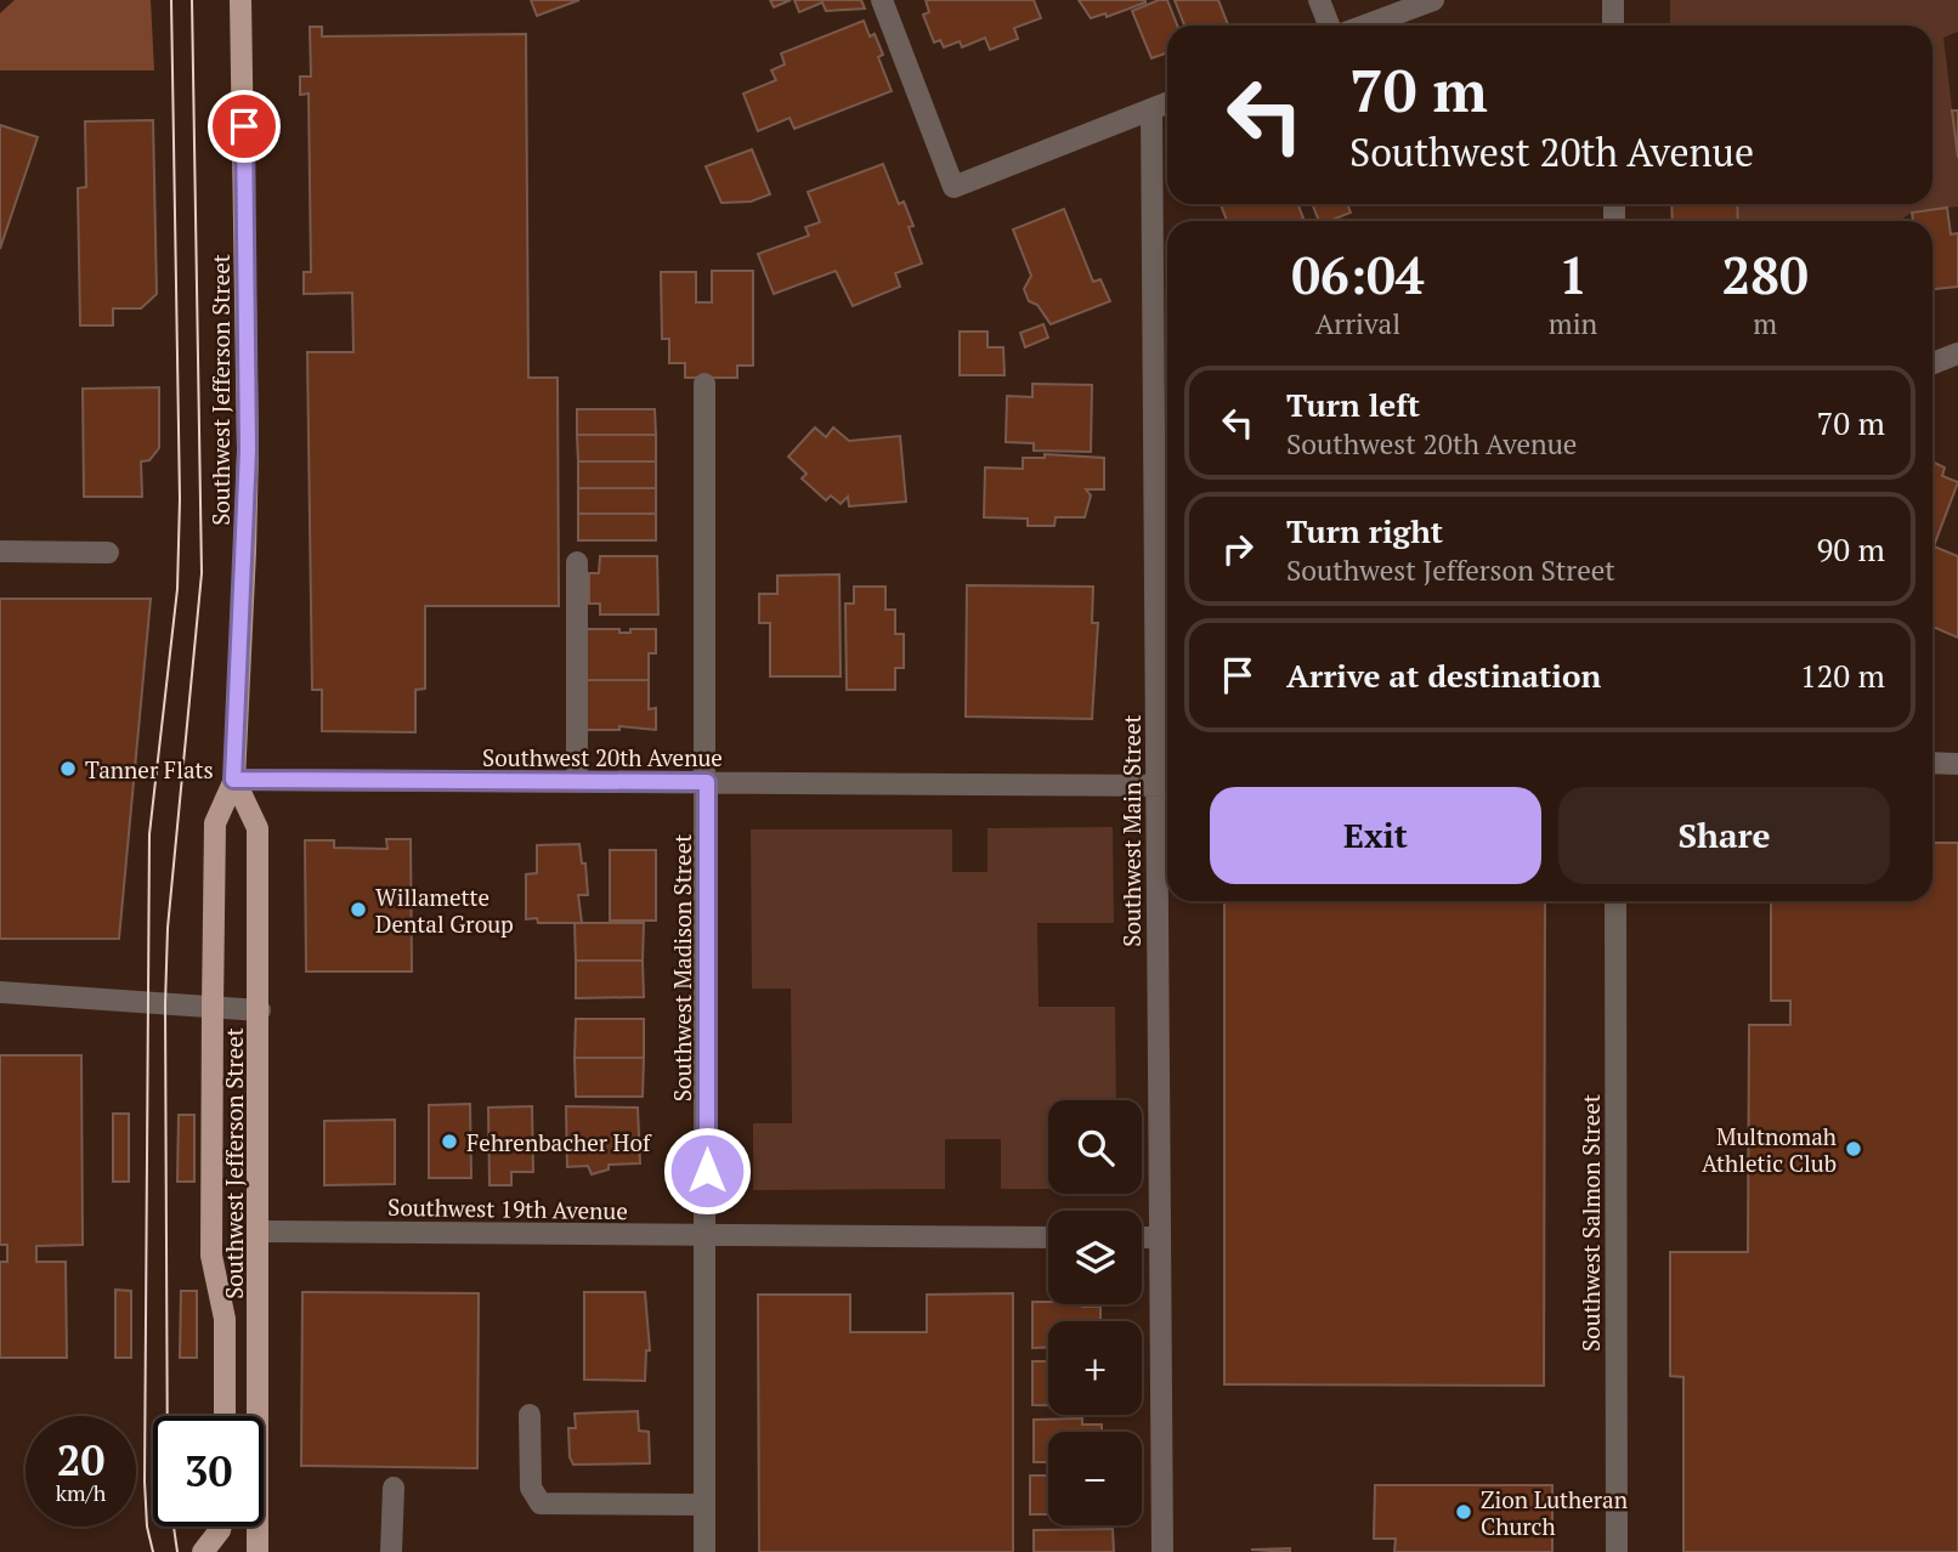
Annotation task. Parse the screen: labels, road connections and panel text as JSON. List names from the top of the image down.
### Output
{
  "streets": {
    "main road": ["Southwest Jefferson Street"],
    "street": [
      "Southwest 20th Avenue",
      "Southwest Main Street",
      "Southwest Madison Street",
      "Southwest 19th Avenue",
      "Southwest Salmon Street"
    ]
  },
  "crossings": [
    ["Southwest Jefferson Street", "Southwest 20th Avenue"],
    ["Southwest Jefferson Street", "Southwest 19th Avenue"],
    ["Southwest 20th Avenue", "Southwest Main Street"],
    ["Southwest 20th Avenue", "Southwest Madison Street"],
    ["Southwest Madison Street", "Southwest 19th Avenue"]
  ],
  "places": [
    "Tanner Flats",
    "Willamette Dental Group",
    "Fehrenbacher Hof",
    "Multnomah Athletic Club",
    "Zion Lutheran Church"
  ],
  "page": {
    "turn": ["70 m", "Southwest 20th Avenue"],
    "eta": [
      "06:04",
      "Arrival",
      "1",
      "min",
      "280",
      "m"
    ],
    "list": [
      {
        "name": "Turn left",
        "note": "Southwest 20th Avenue",
        "value": "70 m"
      },
      {
        "name": "Turn right",
        "note": "Southwest Jefferson Street",
        "value": "90 m"
      },
      {
        "name": "Arrive at destination",
        "value": "120 m"
      }
    ],
    "buttons": ["Exit", "Share"],
    "map_buttons": ["+", "−"],
    "speed": "20 km/h",
    "limit": "30"
  }
}
